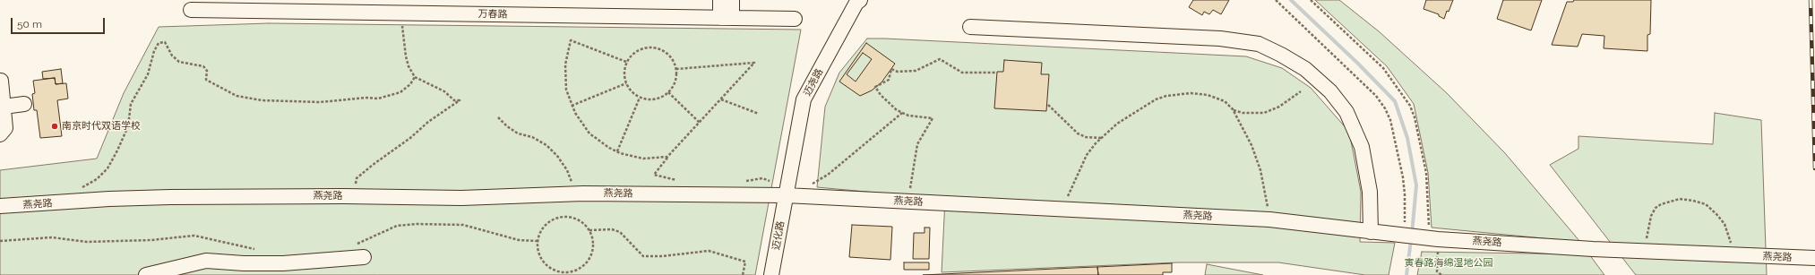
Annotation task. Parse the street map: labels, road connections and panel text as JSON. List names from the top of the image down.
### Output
{
  "streets": {
    "street": [
      "万春路",
      "迈尧路",
      "燕尧路",
      "迈化路"
    ]
  },
  "crossings": [
    ["迈尧路", "燕尧路"],
    ["迈尧路", "迈化路"],
    ["燕尧路", "迈化路"]
  ],
  "parks": ["寅春路海绵湿地公园"],
  "places": ["南京时代双语学校"],
  "scale_bar": "50 m"
}
